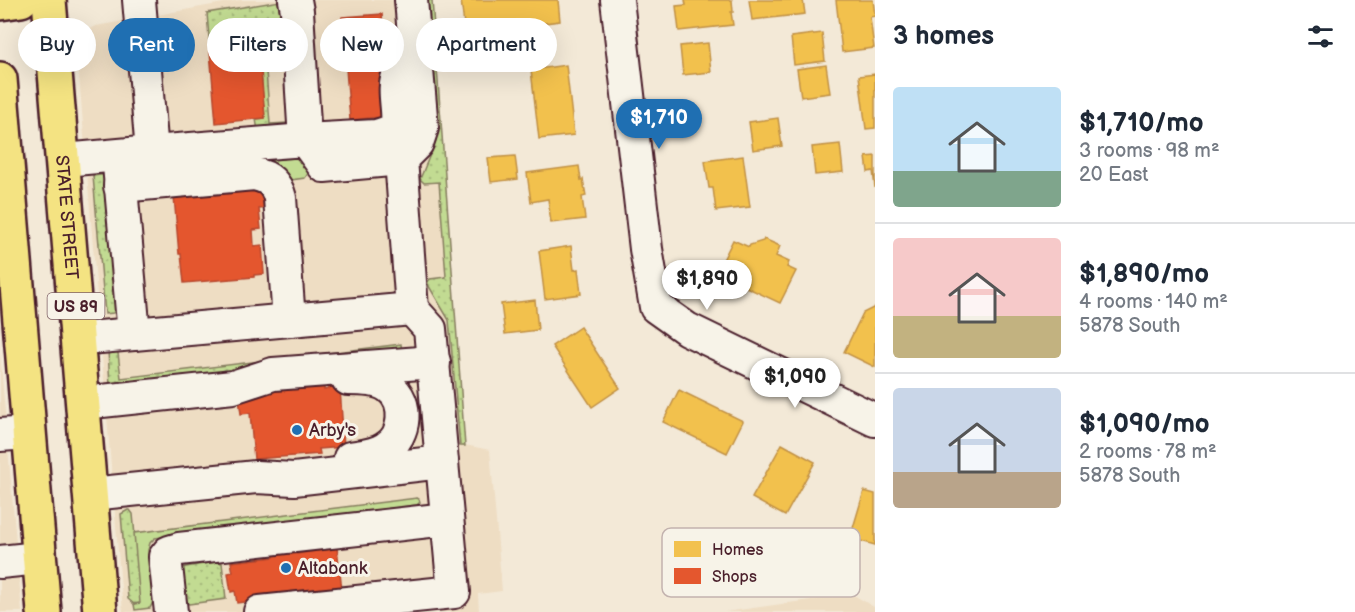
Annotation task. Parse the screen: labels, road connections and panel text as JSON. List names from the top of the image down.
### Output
{
  "streets": {
    "main road": ["STATE STREET", "US 89"]
  },
  "places": ["Arby's", "Altabank"],
  "legend": ["Homes", "Shops"],
  "page": {
    "heading": "3 homes",
    "chip": [
      "Buy",
      "Rent",
      "Filters",
      "New",
      "Apartment"
    ],
    "list": [
      {
        "name": "$1,710/mo",
        "note": "3 rooms · 98 m² · 20 East"
      },
      {
        "name": "$1,890/mo",
        "note": "4 rooms · 140 m² · 5878 South"
      },
      {
        "name": "$1,090/mo",
        "note": "2 rooms · 78 m² · 5878 South"
      }
    ],
    "price": ["$1,710", "$1,890", "$1,090"]
  }
}
